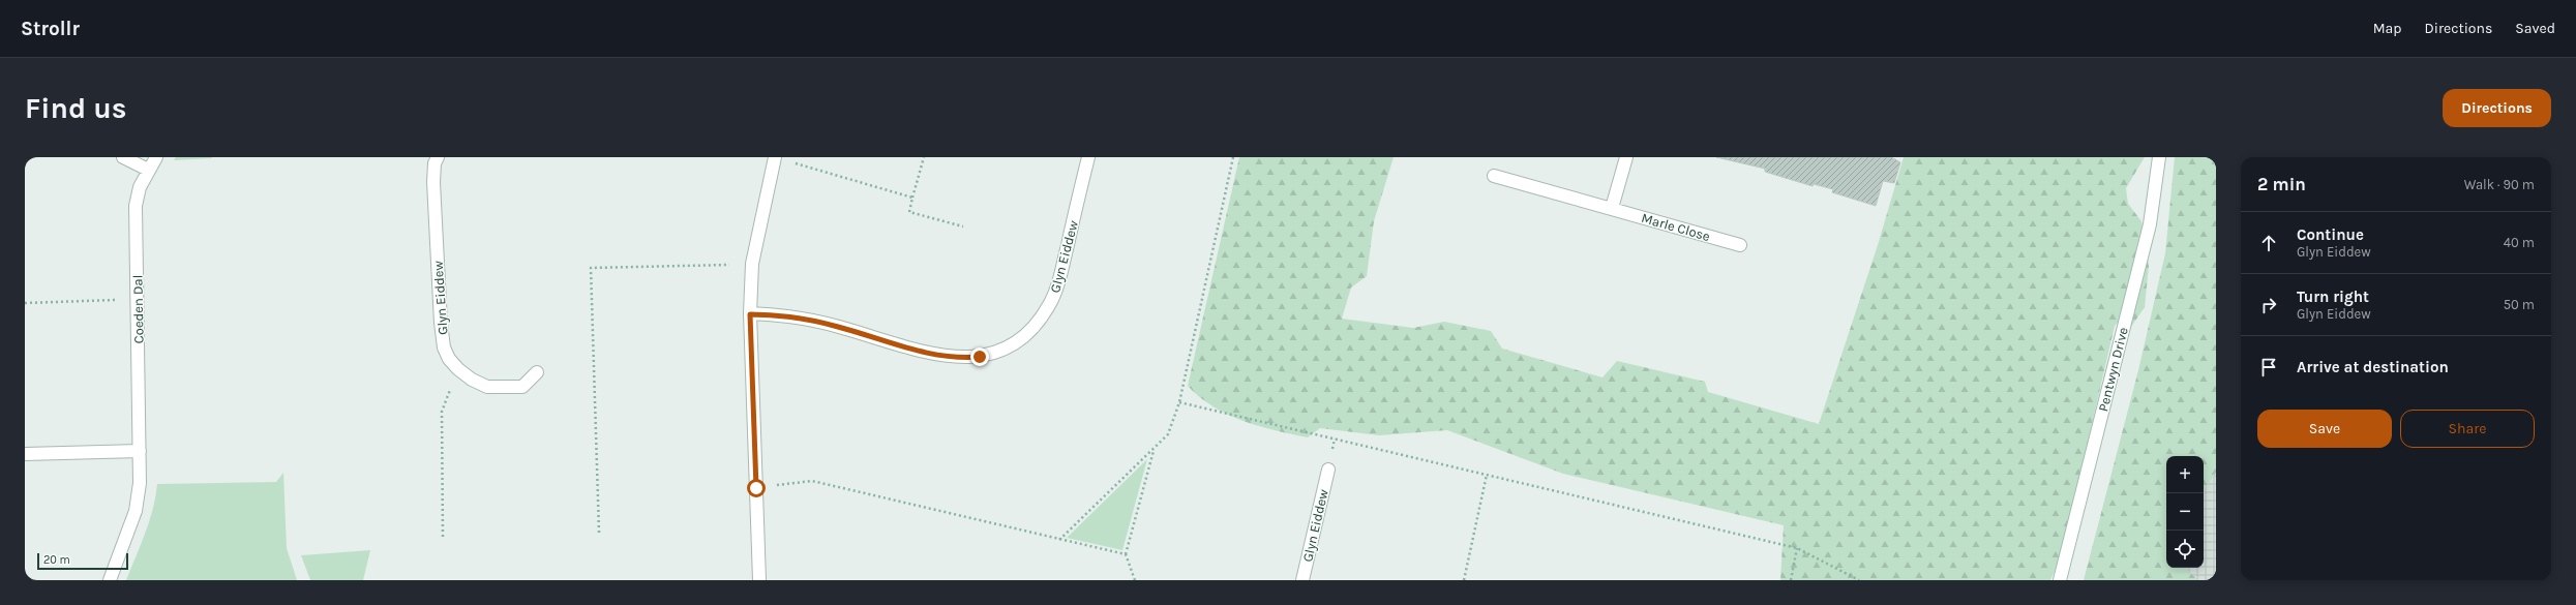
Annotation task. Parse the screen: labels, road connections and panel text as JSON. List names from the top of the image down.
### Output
{
  "streets": {
    "street": [
      "Marle Close",
      "Glyn Eiddew",
      "Coeden Dal",
      "Pentwyn Drive"
    ]
  },
  "scale_bar": "20 m",
  "page": {
    "header": "Strollr",
    "nav": ["Map", "Directions", "Saved"],
    "buttons": [
      "Directions",
      ["Save", "Share"]
    ],
    "title": "Find us",
    "heading": ["2 min", "Walk · 90 m"],
    "list": [
      ["Continue", "Glyn Eiddew", "40 m"],
      ["Turn right", "Glyn Eiddew", "50 m"],
      "Arrive at destination"
    ],
    "map_buttons": ["+", "−"],
    "scale": "20 m"
  }
}
